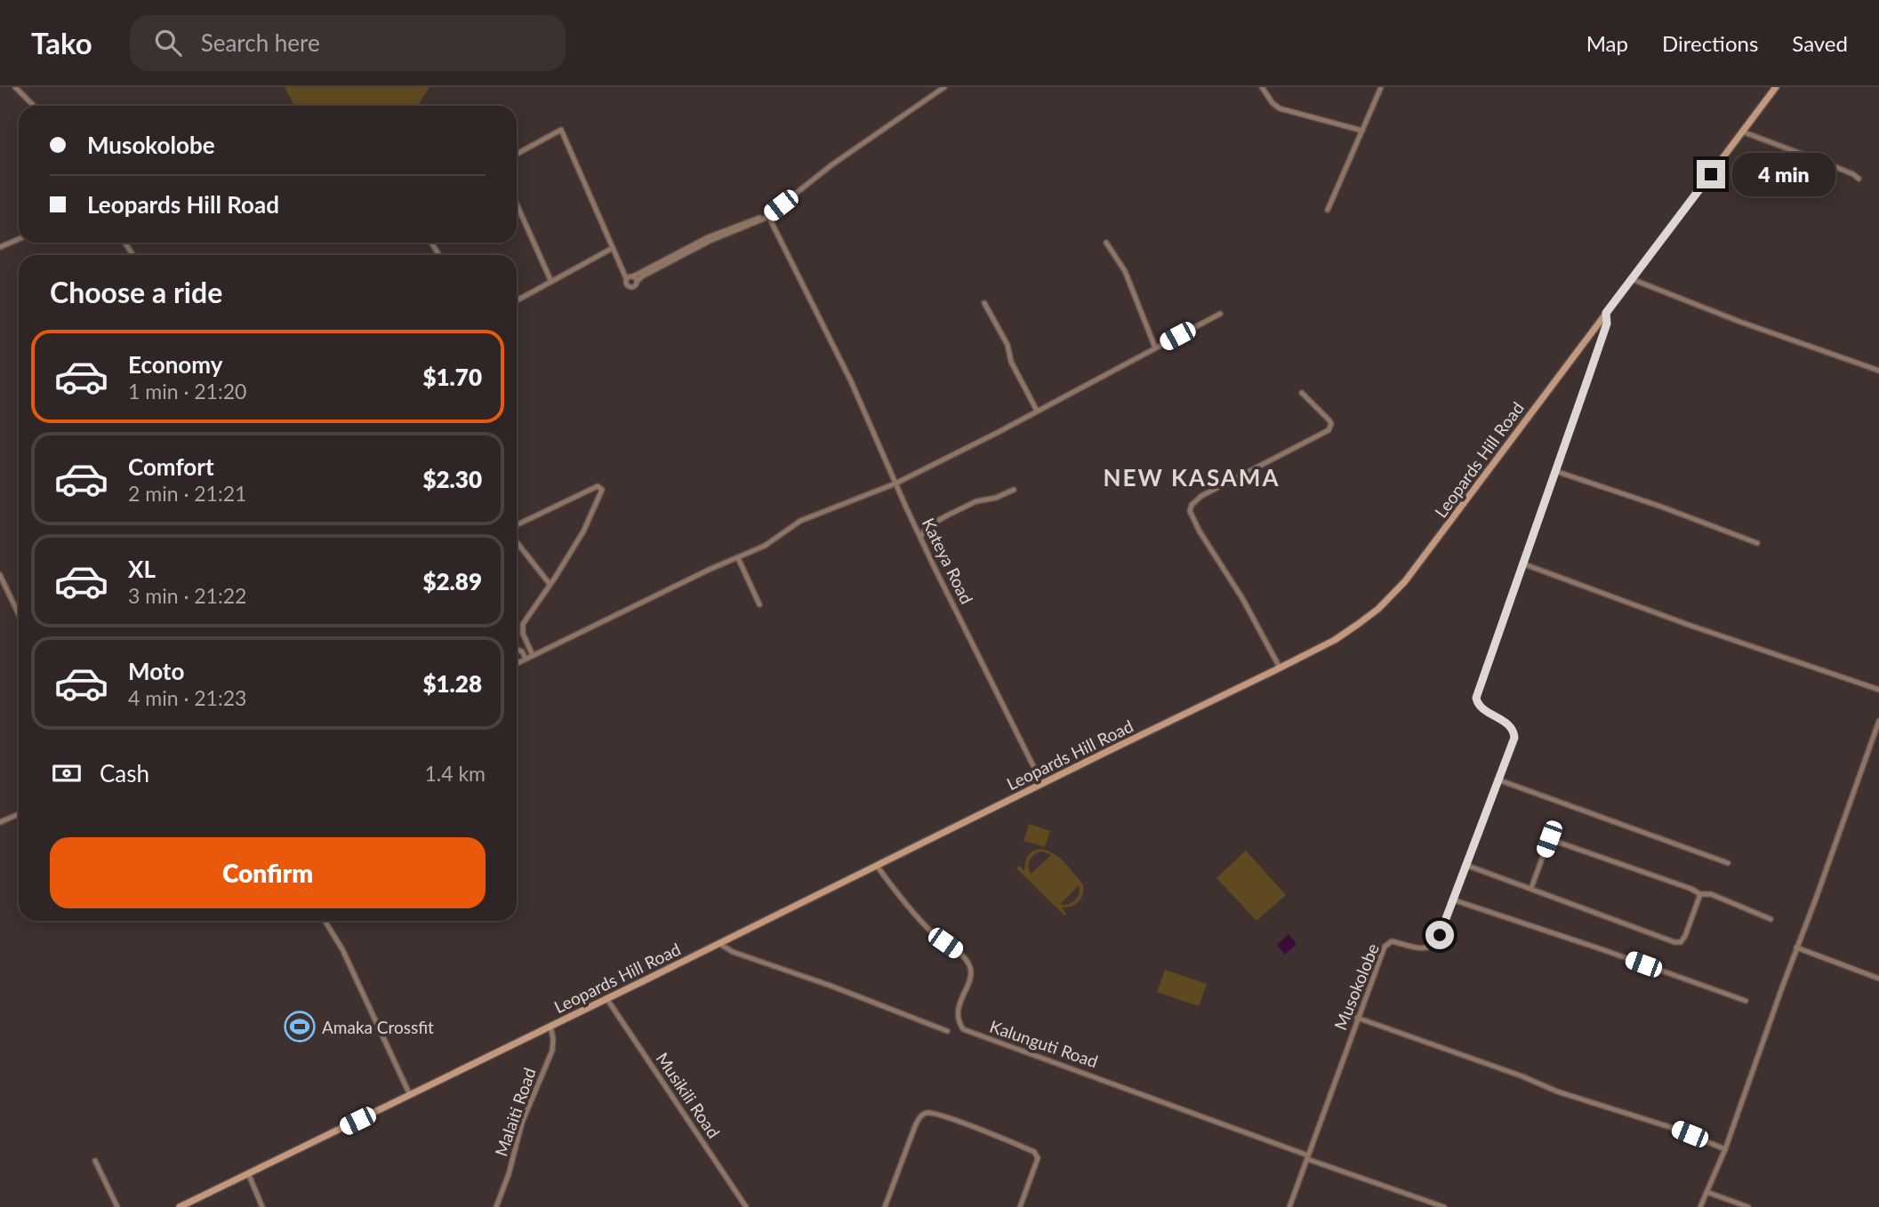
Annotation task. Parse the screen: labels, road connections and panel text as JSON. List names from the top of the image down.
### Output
{
  "streets": {
    "main road": ["Leopards Hill Road"],
    "street": [
      "Kateya Road",
      "Musokolobe",
      "Kalunguti Road",
      "Musikili Road",
      "Malaiti Road"
    ]
  },
  "crossings": [
    ["Leopards Hill Road", "Kateya Road"],
    ["Leopards Hill Road", "Musokolobe"],
    ["Leopards Hill Road", "Kalunguti Road"],
    ["Leopards Hill Road", "Musikili Road"],
    ["Leopards Hill Road", "Malaiti Road"],
    ["Musokolobe", "Kalunguti Road"]
  ],
  "districts": ["NEW KASAMA"],
  "places": {
    "sports": ["Amaka Crossfit"]
  },
  "page": {
    "header": "Tako",
    "search": "Search here",
    "nav": ["Map", "Directions", "Saved"],
    "banner": ["Musokolobe", "Leopards Hill Road"],
    "bubble": "4 min",
    "heading": "Choose a ride",
    "list": [
      {
        "name": "Economy",
        "note": "1 min · 21:20",
        "value": "$1.70"
      },
      {
        "name": "Comfort",
        "note": "2 min · 21:21",
        "value": "$2.30"
      },
      {
        "name": "XL",
        "note": "3 min · 21:22",
        "value": "$2.89"
      },
      {
        "name": "Moto",
        "note": "4 min · 21:23",
        "value": "$1.28"
      }
    ],
    "pay": ["Cash", "1.4 km"],
    "buttons": "Confirm"
  }
}
